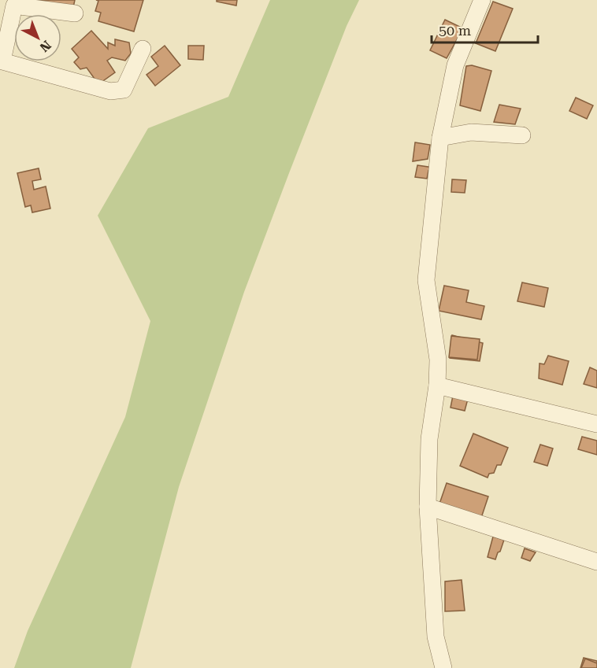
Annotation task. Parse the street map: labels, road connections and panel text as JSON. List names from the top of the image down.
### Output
{
  "scale_bar": "50 m",
  "north": "bottom right"
}
